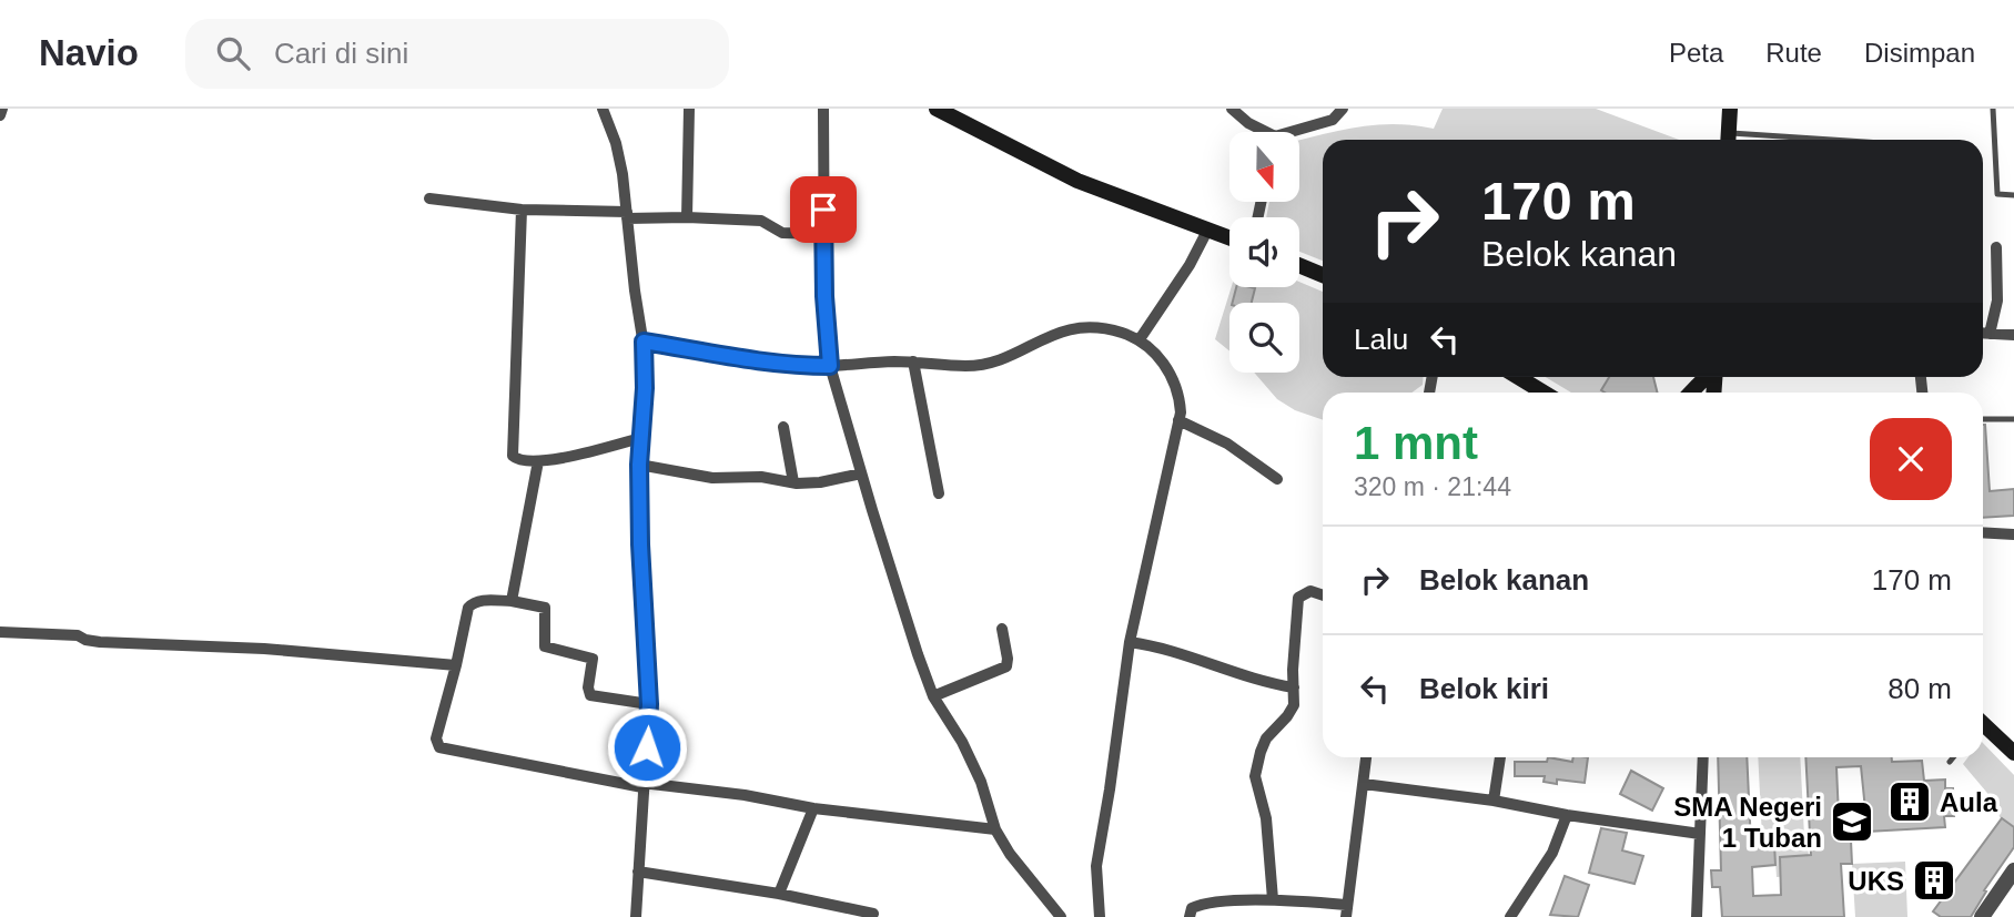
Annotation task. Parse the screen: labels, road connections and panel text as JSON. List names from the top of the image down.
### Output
{
  "places": {
    "building": ["Aula", "UKS"],
    "school or university": ["SMA Negeri 1 Tuban"]
  },
  "north": "bottom",
  "page": {
    "header": "Navio",
    "search": "Cari di sini",
    "nav": ["Peta", "Rute", "Disimpan"],
    "turn": ["170 m", "Belok kanan"],
    "then": "Lalu",
    "heading": ["1 mnt", "320 m · 21:44"],
    "list": [
      {
        "name": "Belok kanan",
        "value": "170 m"
      },
      {
        "name": "Belok kiri",
        "value": "80 m"
      }
    ]
  }
}
